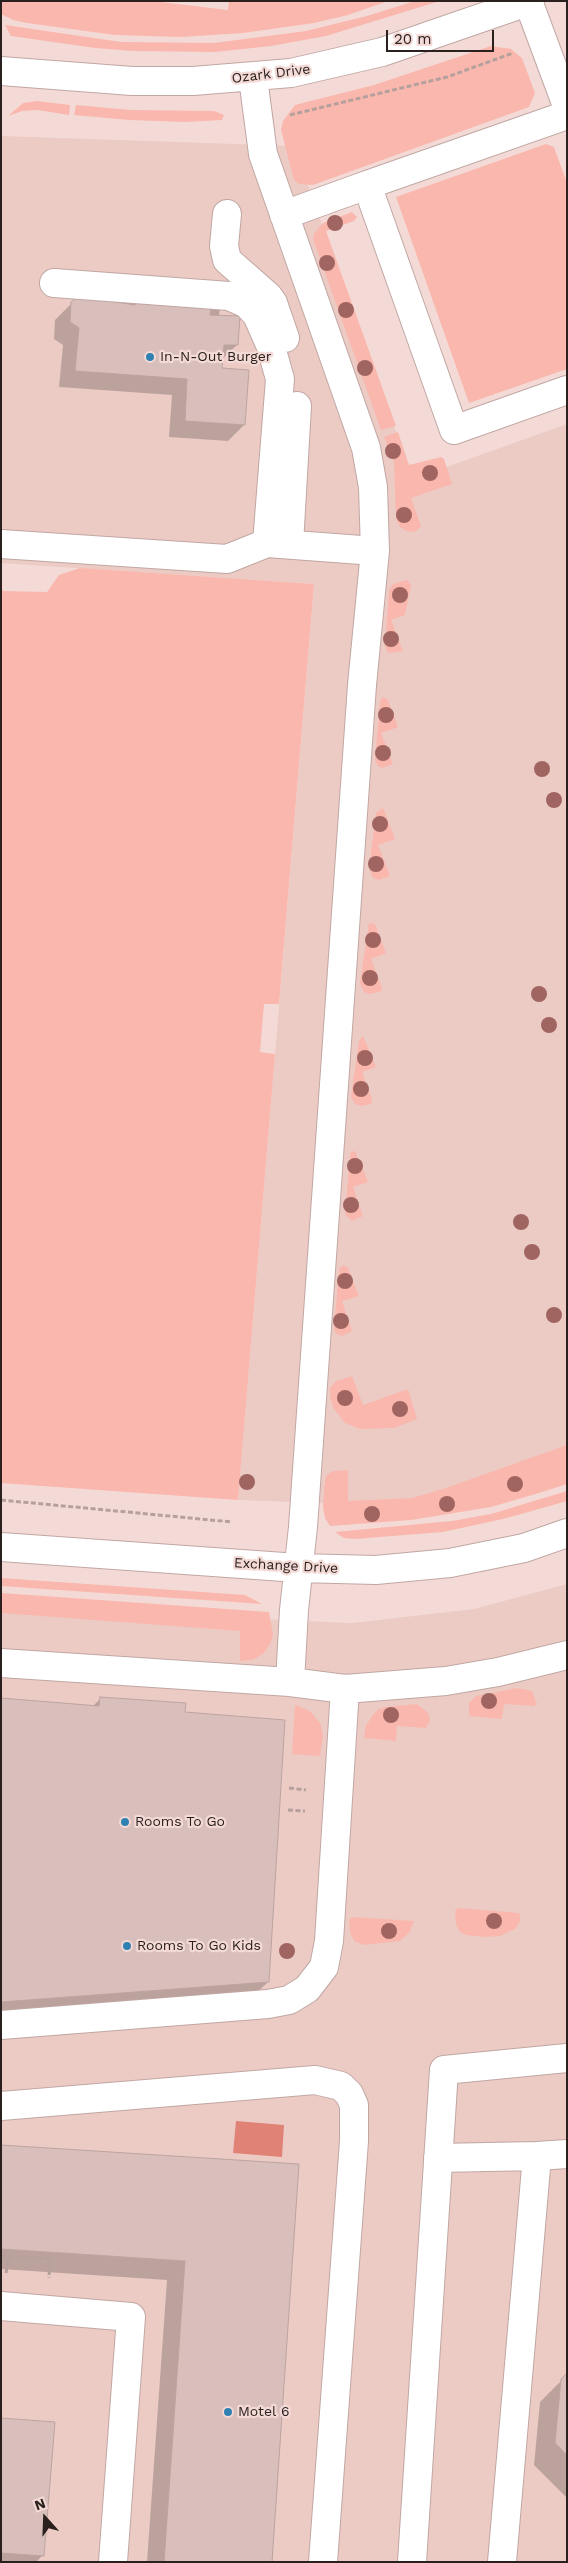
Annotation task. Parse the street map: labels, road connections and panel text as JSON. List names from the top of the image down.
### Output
{
  "streets": {
    "street": ["Ozark Drive", "Exchange Drive"]
  },
  "places": [
    "In-N-Out Burger",
    "Rooms To Go",
    "Rooms To Go Kids",
    "Motel 6"
  ],
  "scale_bar": "20 m",
  "north": "top"
}
